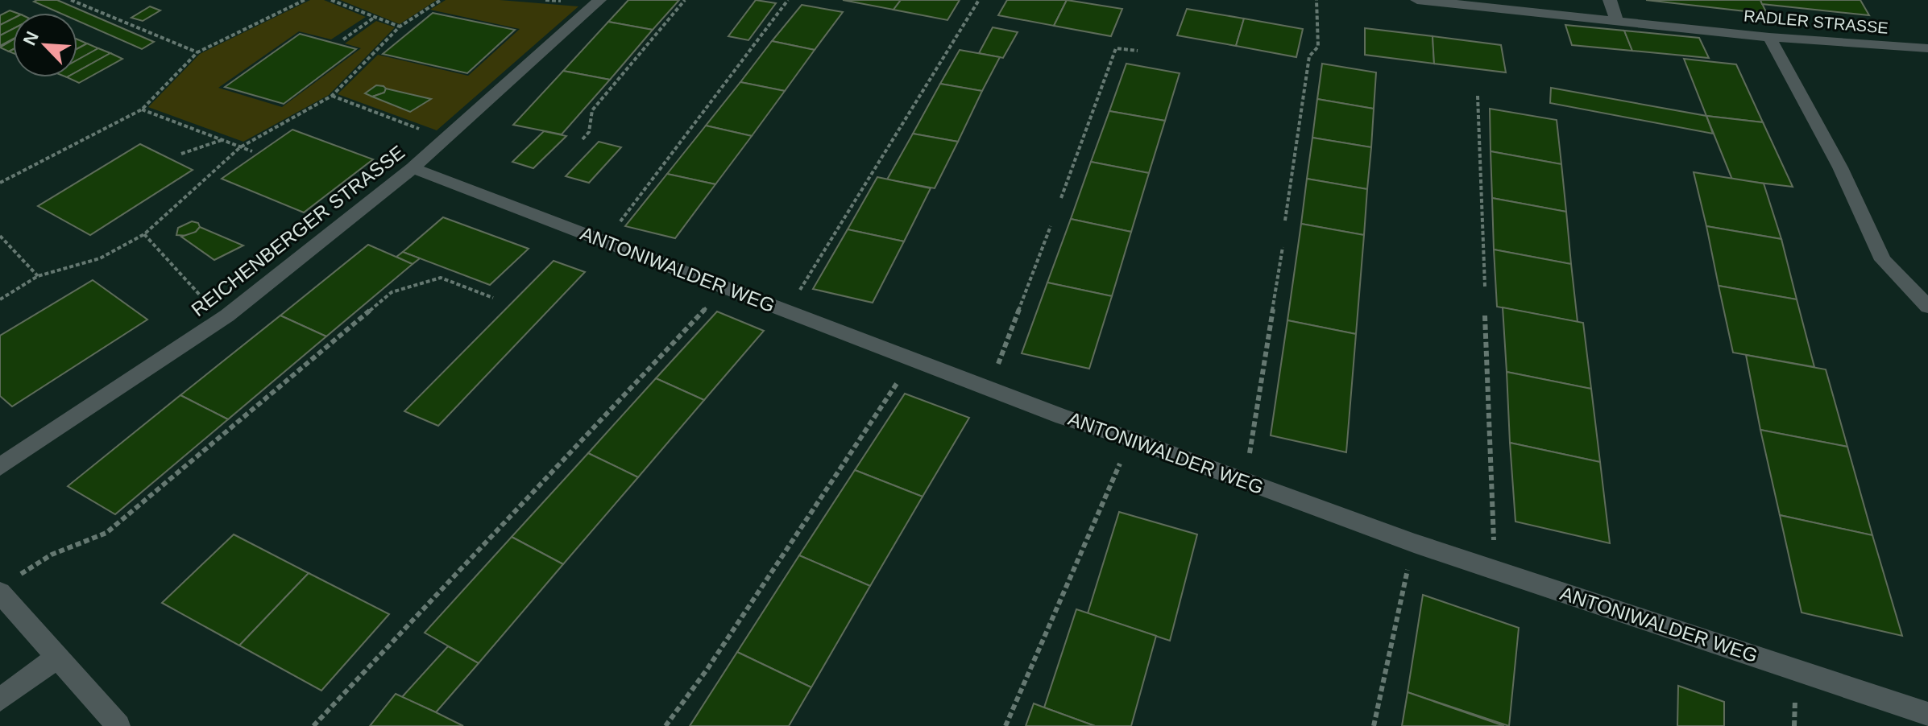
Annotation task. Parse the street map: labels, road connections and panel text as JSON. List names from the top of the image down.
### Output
{
  "streets": {
    "street": ["RADLER STRASSE", "REICHENBERGER STRASSE", "ANTONIWALDER WEG"]
  },
  "crossings": [
    ["REICHENBERGER STRASSE", "ANTONIWALDER WEG"]
  ],
  "north": "top left"
}
